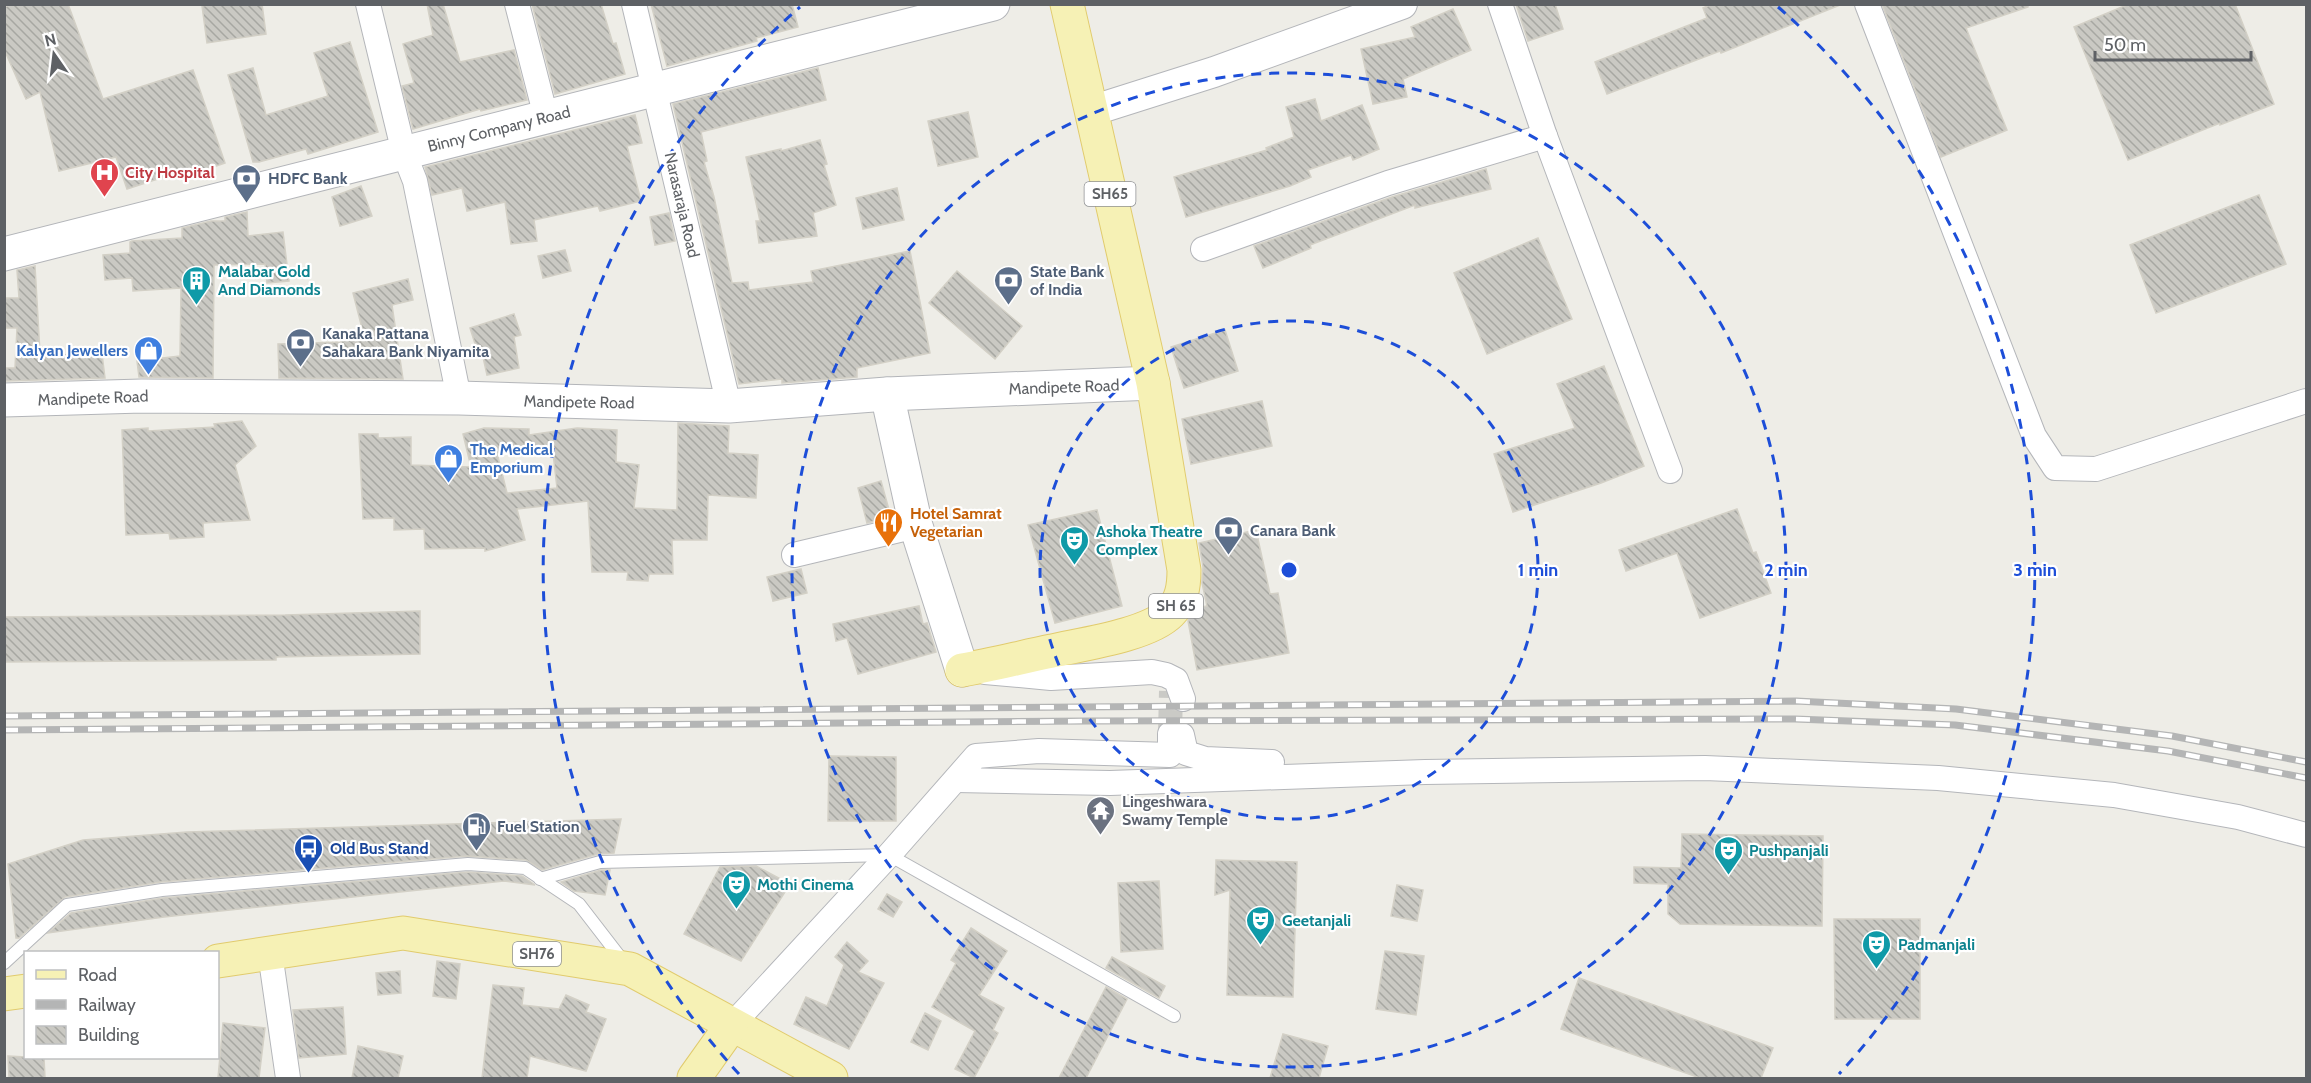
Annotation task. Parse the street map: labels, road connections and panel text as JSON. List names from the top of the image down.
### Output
{
  "streets": {
    "main road": [
      "Binny Company Road",
      "SH65",
      "Mandipete Road",
      "SH 65",
      "SH76"
    ],
    "street": ["Narasaraja Road"]
  },
  "crossings": [
    ["Binny Company Road", "Narasaraja Road"],
    ["SH65", "Mandipete Road"],
    ["SH65", "SH 65"],
    ["Narasaraja Road", "Mandipete Road"],
    ["Mandipete Road", "SH 65"]
  ],
  "places": {
    "hospital": ["City Hospital"],
    "bank": [
      "HDFC Bank",
      "State Bank of India",
      "Kanaka Pattana Sahakara Bank Niyamita",
      "Canara Bank"
    ],
    "building": ["Malabar Gold And Diamonds"],
    "shop": ["Kalyan Jewellers", "The Medical Emporium"],
    "restaurant": ["Hotel Samrat Vegetarian"],
    "theatre": [
      "Ashoka Theatre Complex",
      "Pushpanjali",
      "Mothi Cinema",
      "Geetanjali",
      "Padmanjali"
    ],
    "temple": ["Lingeshwara Swamy Temple"],
    "fuel station": ["Fuel Station"],
    "bus stop": ["Old Bus Stand"]
  },
  "legend": ["Road", "Railway", "Building"],
  "scale_bar": "50 m",
  "north": "top",
  "rings": ["1 min", "2 min", "3 min"]
}
